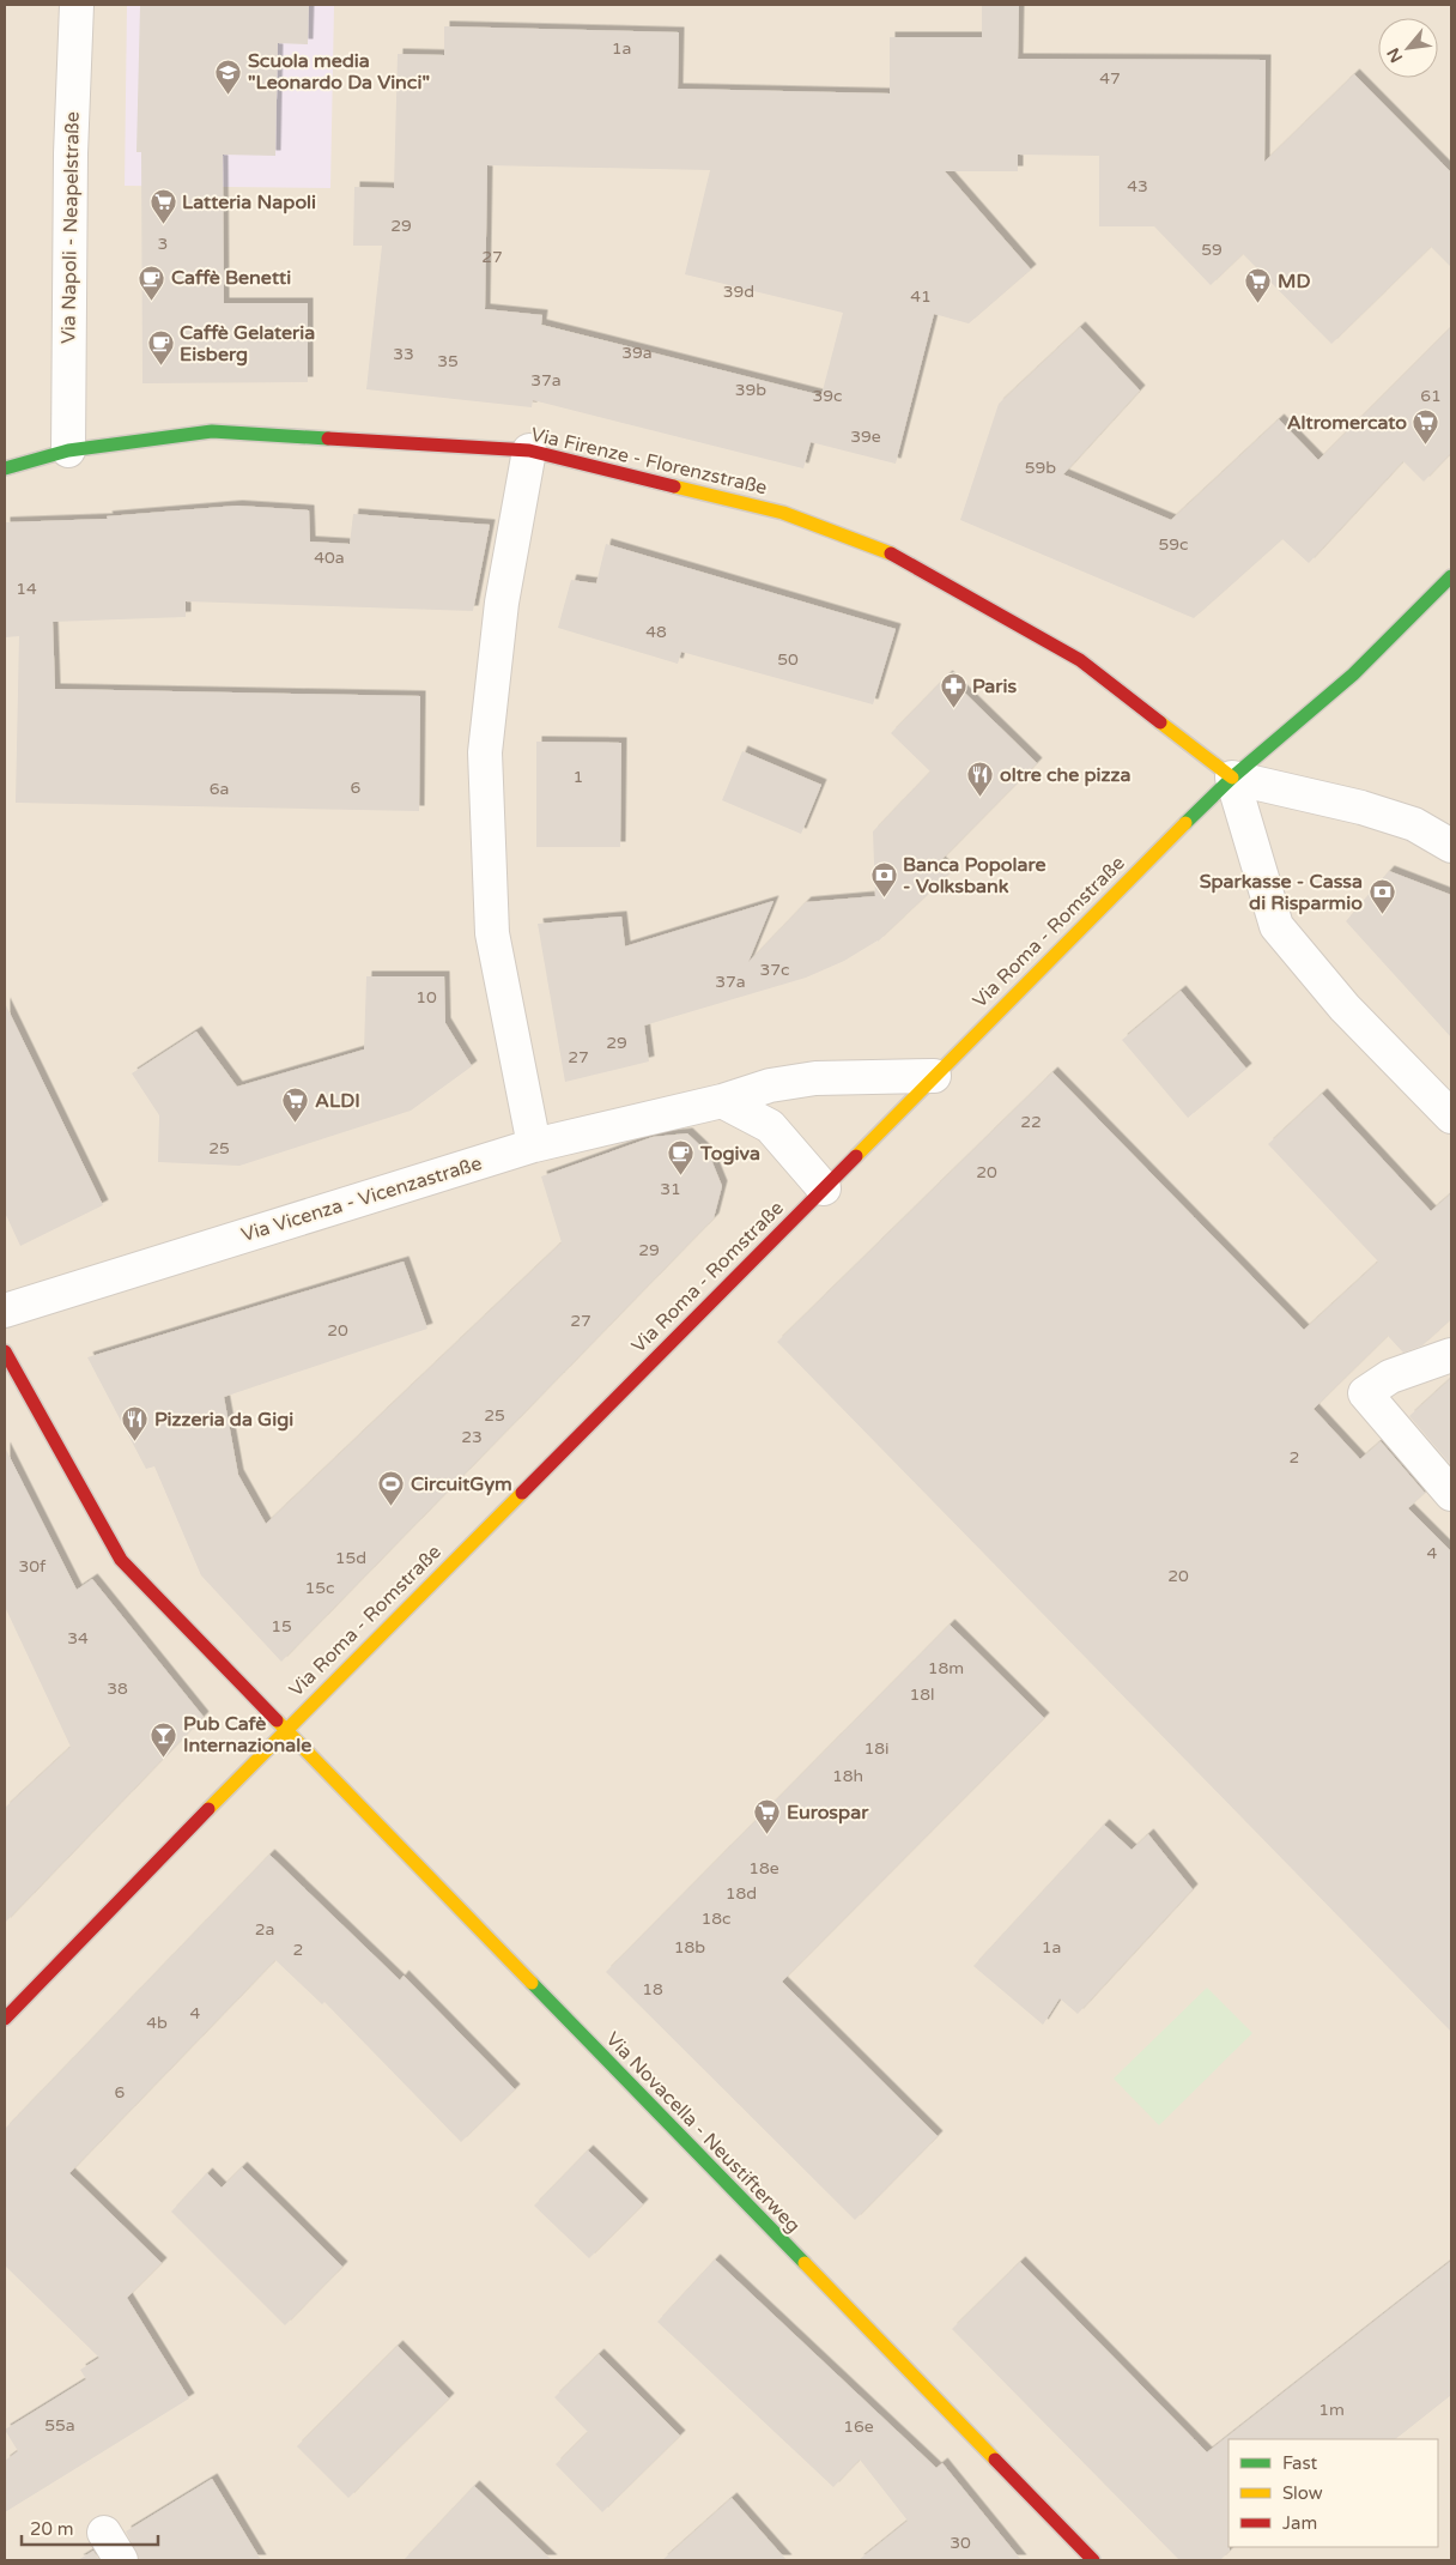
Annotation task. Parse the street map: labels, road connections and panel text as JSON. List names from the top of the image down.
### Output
{
  "streets": {
    "street": [
      "Via Napoli - Neapelstraße",
      "Via Firenze - Florenzstraße",
      "Via Roma - Romstraße",
      "Via Vicenza - Vicenzastraße",
      "Via Novacella - Neustifterweg"
    ]
  },
  "crossings": [
    ["Via Napoli - Neapelstraße", "Via Firenze - Florenzstraße"],
    ["Via Firenze - Florenzstraße", "Via Roma - Romstraße"],
    ["Via Roma - Romstraße", "Via Vicenza - Vicenzastraße"],
    ["Via Roma - Romstraße", "Via Novacella - Neustifterweg"]
  ],
  "places": {
    "school or university": ["Scuola media \"Leonardo Da Vinci\""],
    "supermarket": [
      "Latteria Napoli",
      "MD",
      "Altromercato",
      "ALDI",
      "Eurospar"
    ],
    "cafe": ["Caffè Benetti", "Caffè Gelateria Eisberg", "Togiva"],
    "pharmacy": ["Paris"],
    "restaurant": ["oltre che pizza", "Pizzeria da Gigi"],
    "bank": ["Banca Popolare - Volksbank", "Sparkasse - Cassa di Risparmio"],
    "sports": ["CircuitGym"],
    "bar": ["Pub Cafè Internazionale"]
  },
  "house_numbers": [
    "1a",
    "47",
    "43",
    "29",
    "3",
    "59",
    "27",
    "39d",
    "41",
    "39a",
    "33",
    "35",
    "37a",
    "39b",
    "39c",
    "61",
    "39e",
    "59b",
    "59c",
    "40a",
    "14",
    "48",
    "50",
    "1",
    "6",
    "6a",
    "37c",
    "37a",
    "10",
    "29",
    "27",
    "22",
    "25",
    "20",
    "31",
    "29",
    "27",
    "20",
    "25",
    "23",
    "2",
    "4",
    "15d",
    "30f",
    "20",
    "15c",
    "15",
    "34",
    "18m",
    "38",
    "18l",
    "18i",
    "18h",
    "18e",
    "18d",
    "18c",
    "2a",
    "18b",
    "1a",
    "2",
    "18",
    "4",
    "4b",
    "6",
    "1m",
    "55a",
    "16e",
    "30"
  ],
  "legend": ["Fast", "Slow", "Jam"],
  "scale_bar": "20 m",
  "north": "bottom left"
}
